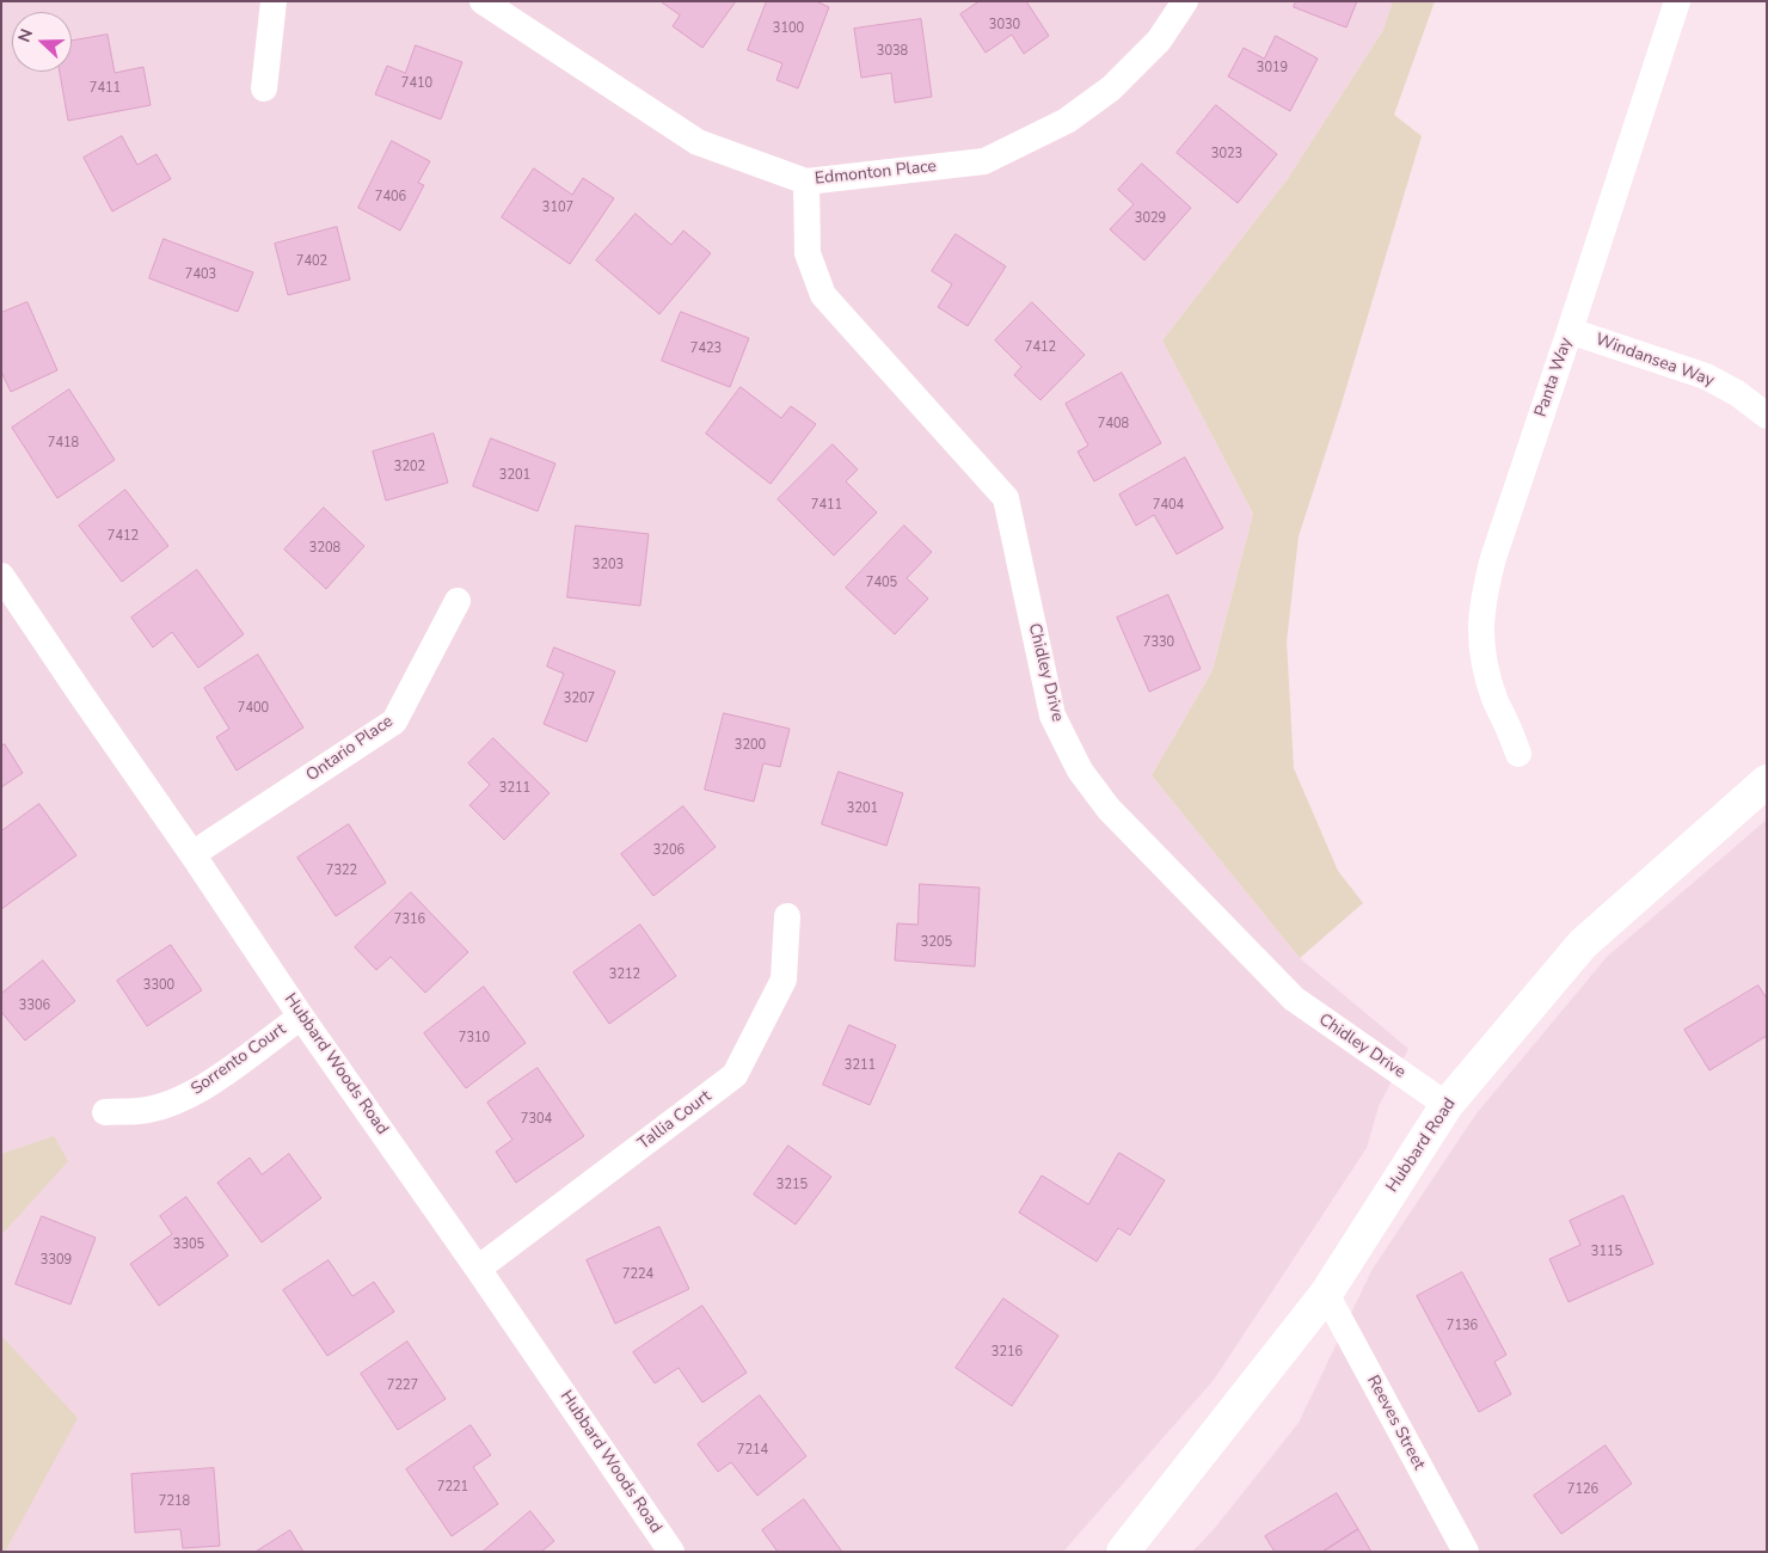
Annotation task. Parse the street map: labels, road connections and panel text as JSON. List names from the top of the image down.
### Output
{
  "streets": {
    "main road": ["Hubbard Road"],
    "street": [
      "Edmonton Place",
      "Windansea Way",
      "Panta Way",
      "Chidley Drive",
      "Ontario Place",
      "Sorrento Court",
      "Hubbard Woods Road",
      "Tallia Court",
      "Reeves Street"
    ]
  },
  "crossings": [
    ["Edmonton Place", "Chidley Drive"],
    ["Windansea Way", "Panta Way"],
    ["Chidley Drive", "Hubbard Road"],
    ["Ontario Place", "Hubbard Woods Road"],
    ["Sorrento Court", "Hubbard Woods Road"],
    ["Hubbard Woods Road", "Tallia Court"],
    ["Hubbard Road", "Reeves Street"]
  ],
  "house_numbers": [
    "3030",
    "3100",
    "3038",
    "3019",
    "7410",
    "7411",
    "3023",
    "7406",
    "3107",
    "3029",
    "7402",
    "7403",
    "7412",
    "7423",
    "7408",
    "7418",
    "3202",
    "3201",
    "7411",
    "7404",
    "7412",
    "3208",
    "3203",
    "7405",
    "7330",
    "3207",
    "7400",
    "3200",
    "3211",
    "3201",
    "3206",
    "7322",
    "7316",
    "3205",
    "3212",
    "3300",
    "3306",
    "7310",
    "3211",
    "7304",
    "3215",
    "3305",
    "3115",
    "3309",
    "7224",
    "7136",
    "3216",
    "7227",
    "7214",
    "7221",
    "7126",
    "7218"
  ],
  "north": "left"
}
